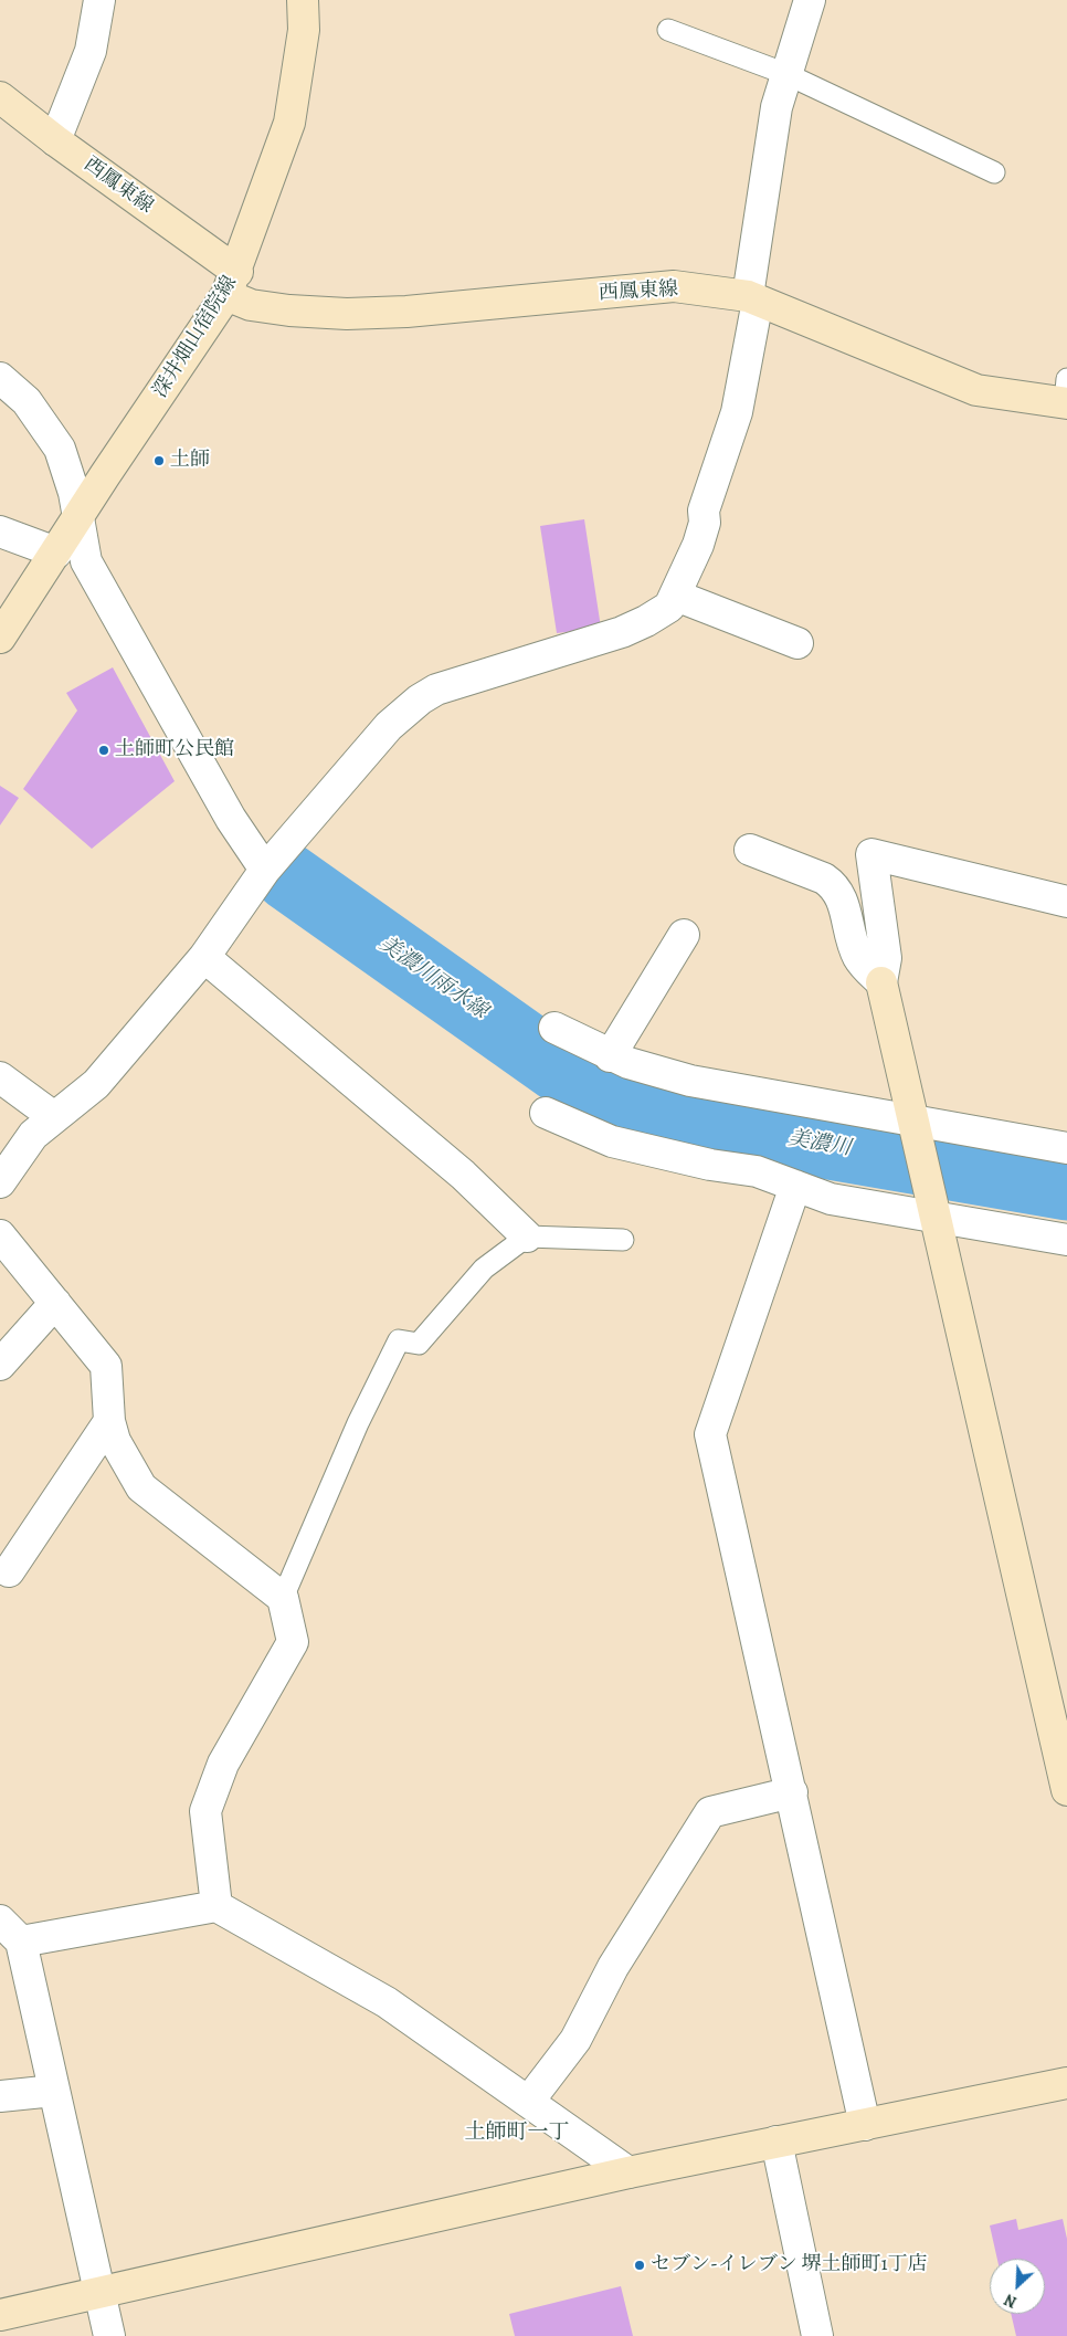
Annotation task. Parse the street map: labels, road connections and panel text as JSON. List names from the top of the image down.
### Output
{
  "streets": {
    "street": ["西鳳東線", "深井畑山宿院線"]
  },
  "crossings": [
    ["西鳳東線", "深井畑山宿院線"]
  ],
  "districts": ["土師町一丁"],
  "water": ["美濃川雨水線", "美濃川"],
  "places": ["土師", "土師町公民館", "セブン-イレブン 堺土師町1丁店"],
  "north": "bottom left"
}
